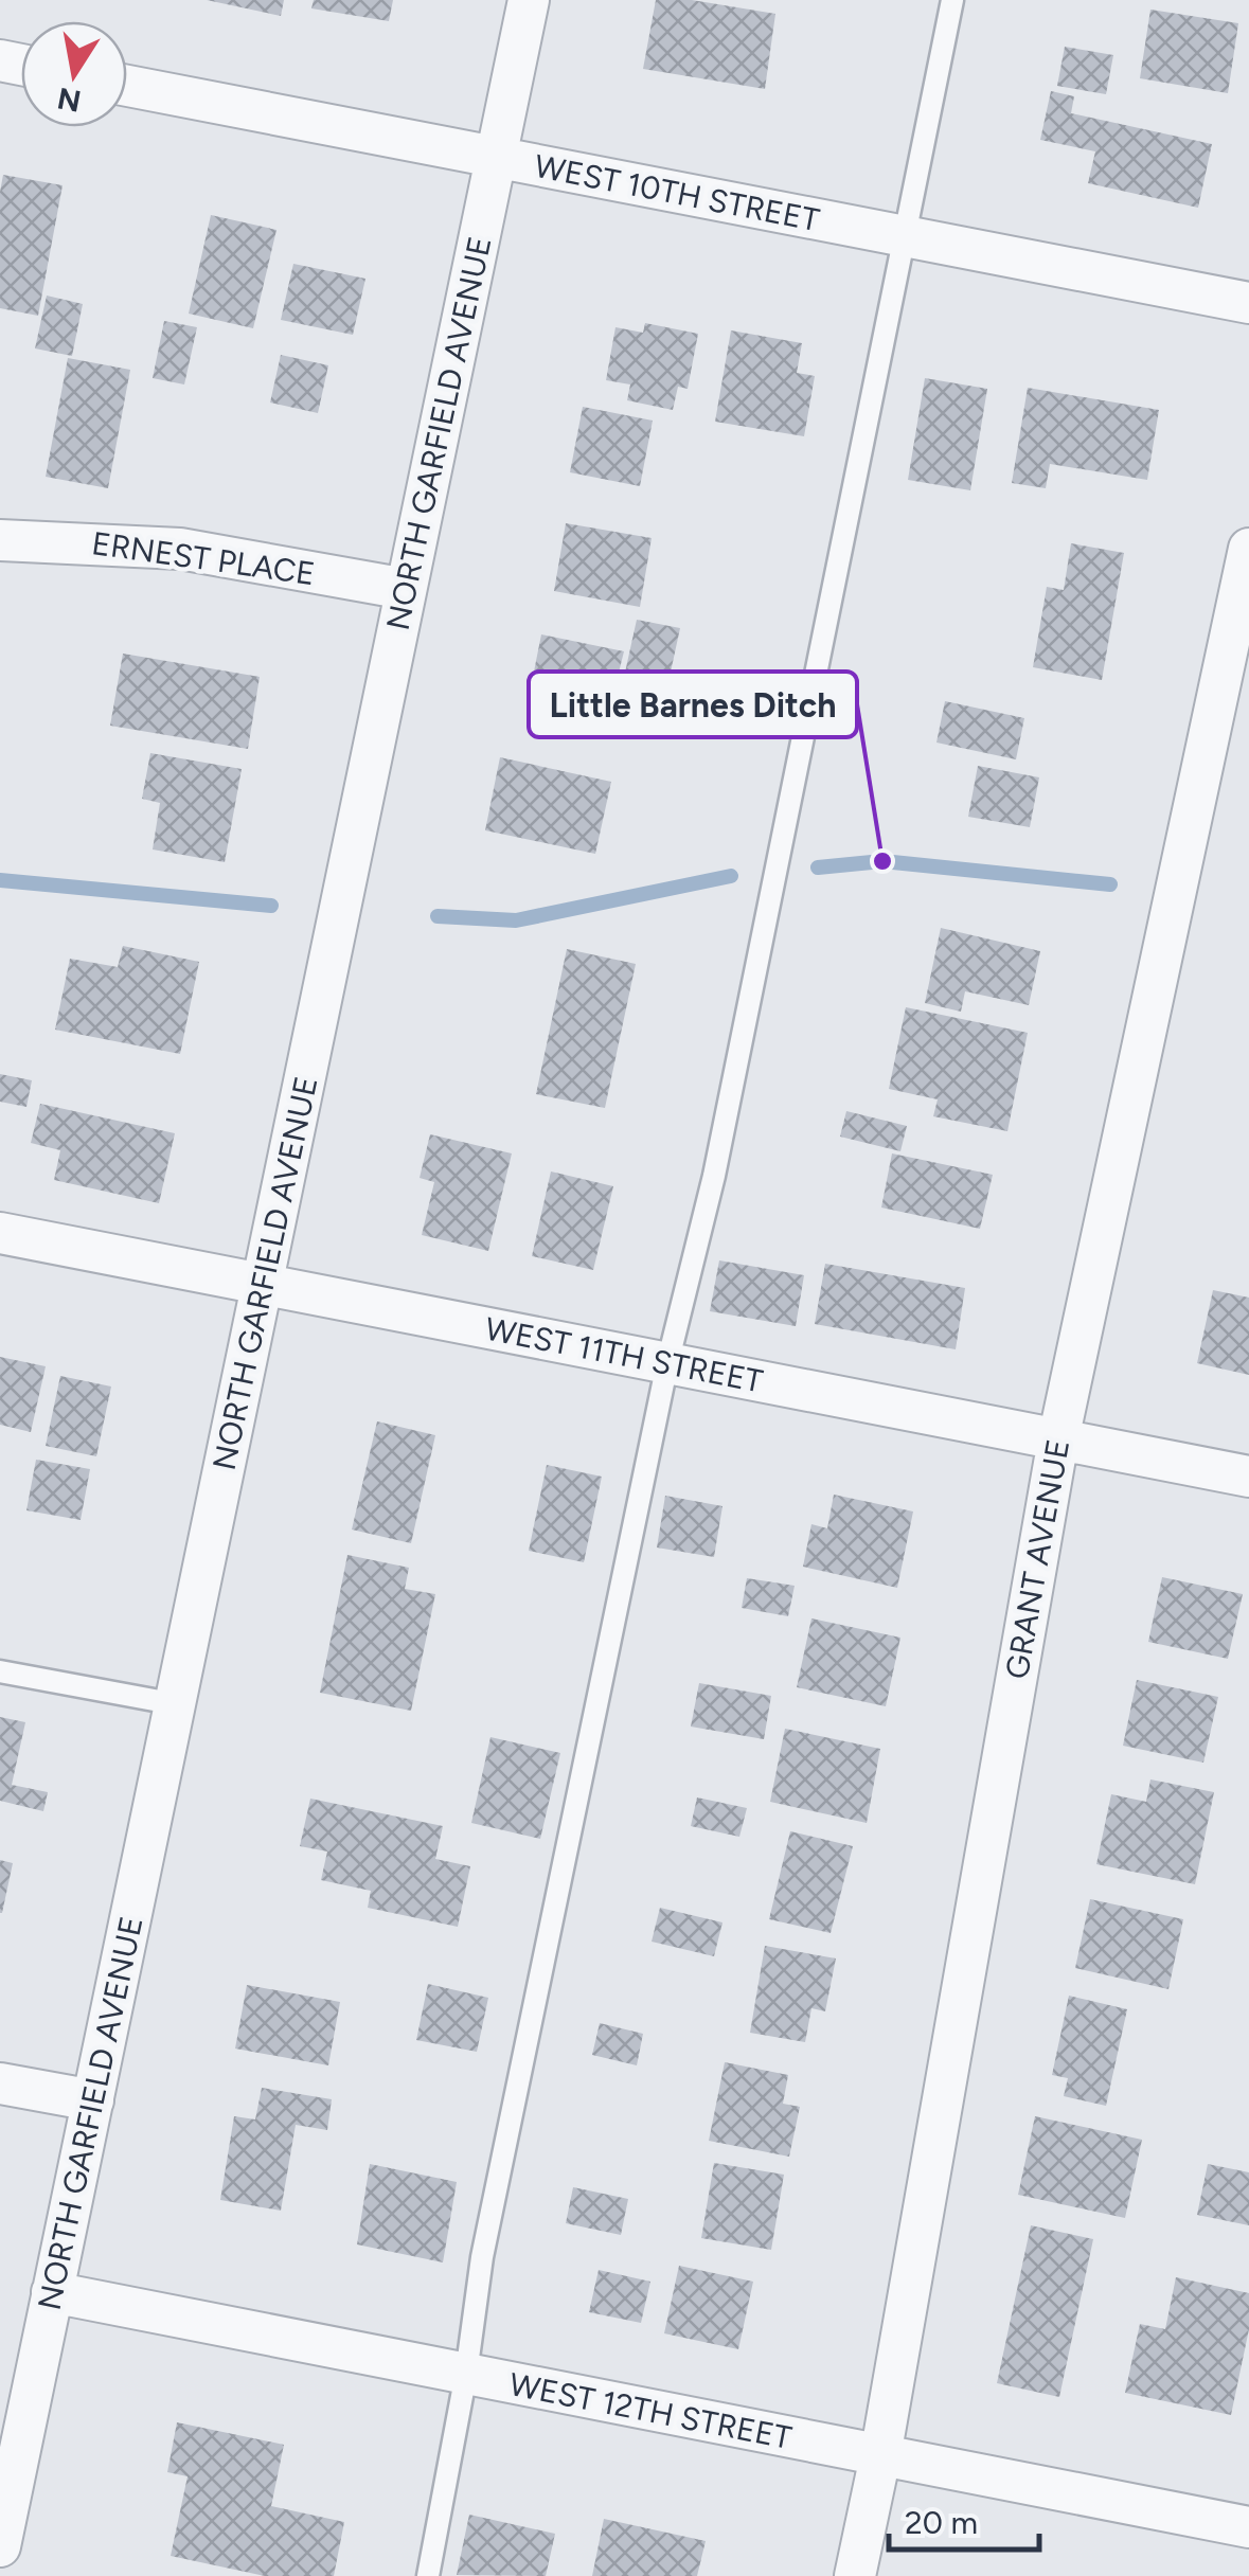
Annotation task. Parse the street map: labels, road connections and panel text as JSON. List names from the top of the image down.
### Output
{
  "streets": {
    "street": [
      "WEST 10TH STREET",
      "NORTH GARFIELD AVENUE",
      "ERNEST PLACE",
      "WEST 11TH STREET",
      "GRANT AVENUE",
      "WEST 12TH STREET"
    ]
  },
  "crossings": [
    ["WEST 10TH STREET", "NORTH GARFIELD AVENUE"],
    ["NORTH GARFIELD AVENUE", "ERNEST PLACE"],
    ["NORTH GARFIELD AVENUE", "WEST 11TH STREET"],
    ["NORTH GARFIELD AVENUE", "WEST 12TH STREET"],
    ["WEST 11TH STREET", "GRANT AVENUE"],
    ["GRANT AVENUE", "WEST 12TH STREET"]
  ],
  "places": ["Little Barnes Ditch"],
  "scale_bar": "20 m",
  "north": "bottom"
}
